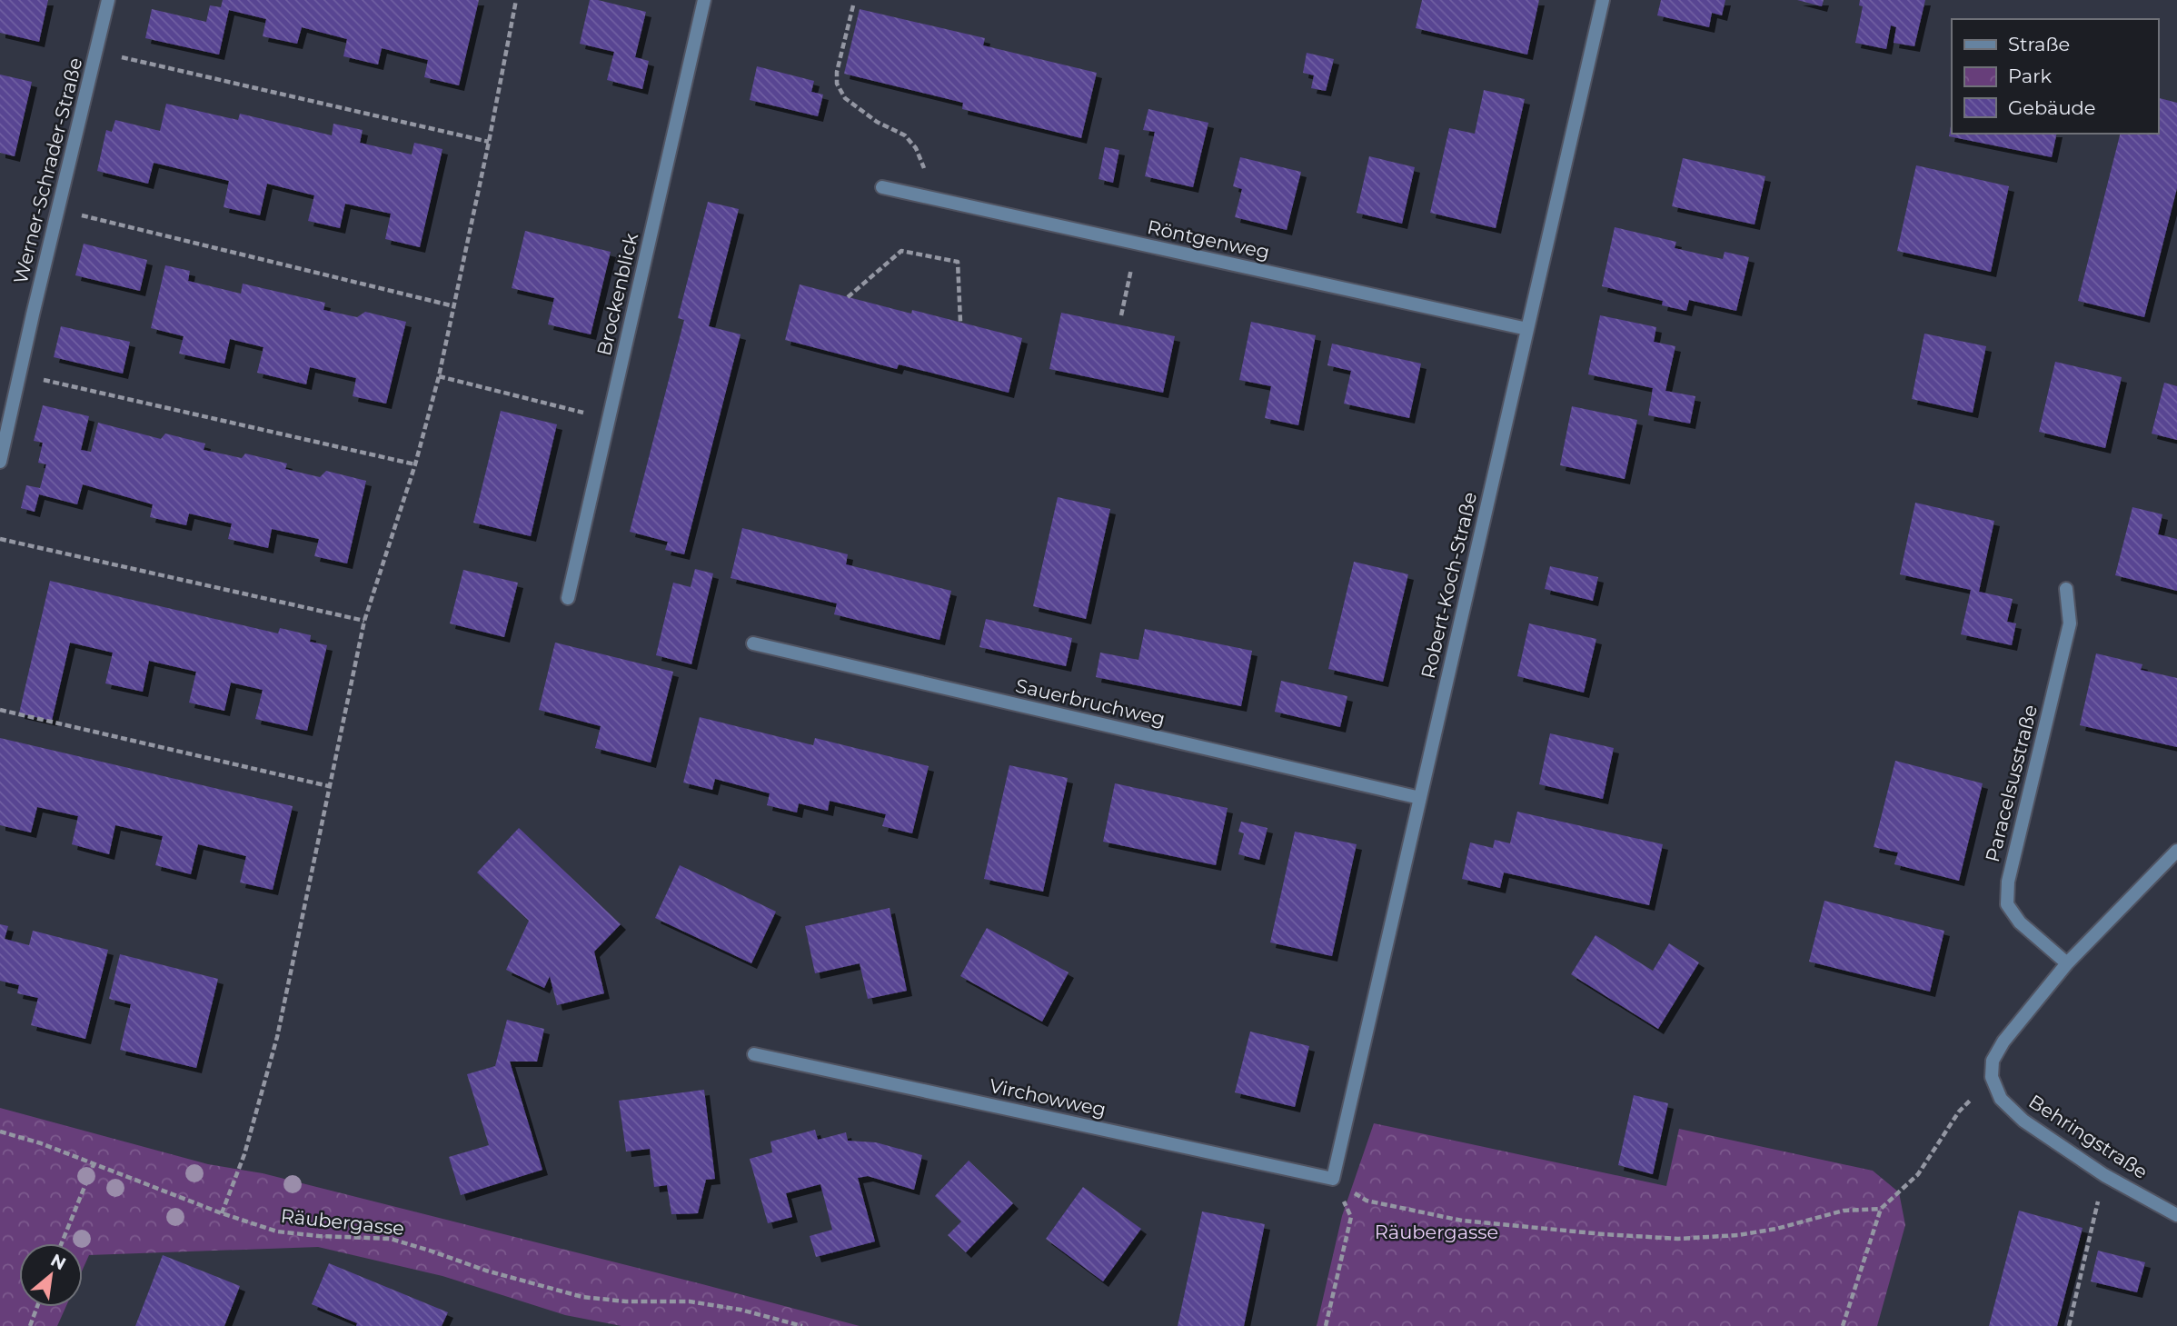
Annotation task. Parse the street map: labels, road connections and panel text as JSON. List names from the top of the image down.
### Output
{
  "streets": {
    "street": [
      "Werner-Schrader-Straße",
      "Röntgenweg",
      "Brockenblick",
      "Robert-Koch-Straße",
      "Sauerbruchweg",
      "Paracelsusstraße",
      "Virchowweg",
      "Behringstraße"
    ],
    "path": ["Räubergasse"]
  },
  "crossings": [
    ["Röntgenweg", "Robert-Koch-Straße"],
    ["Robert-Koch-Straße", "Sauerbruchweg"],
    ["Robert-Koch-Straße", "Virchowweg"]
  ],
  "parks": ["Räubergasse"],
  "legend": ["Straße", "Park", "Gebäude"],
  "north": "top right"
}
